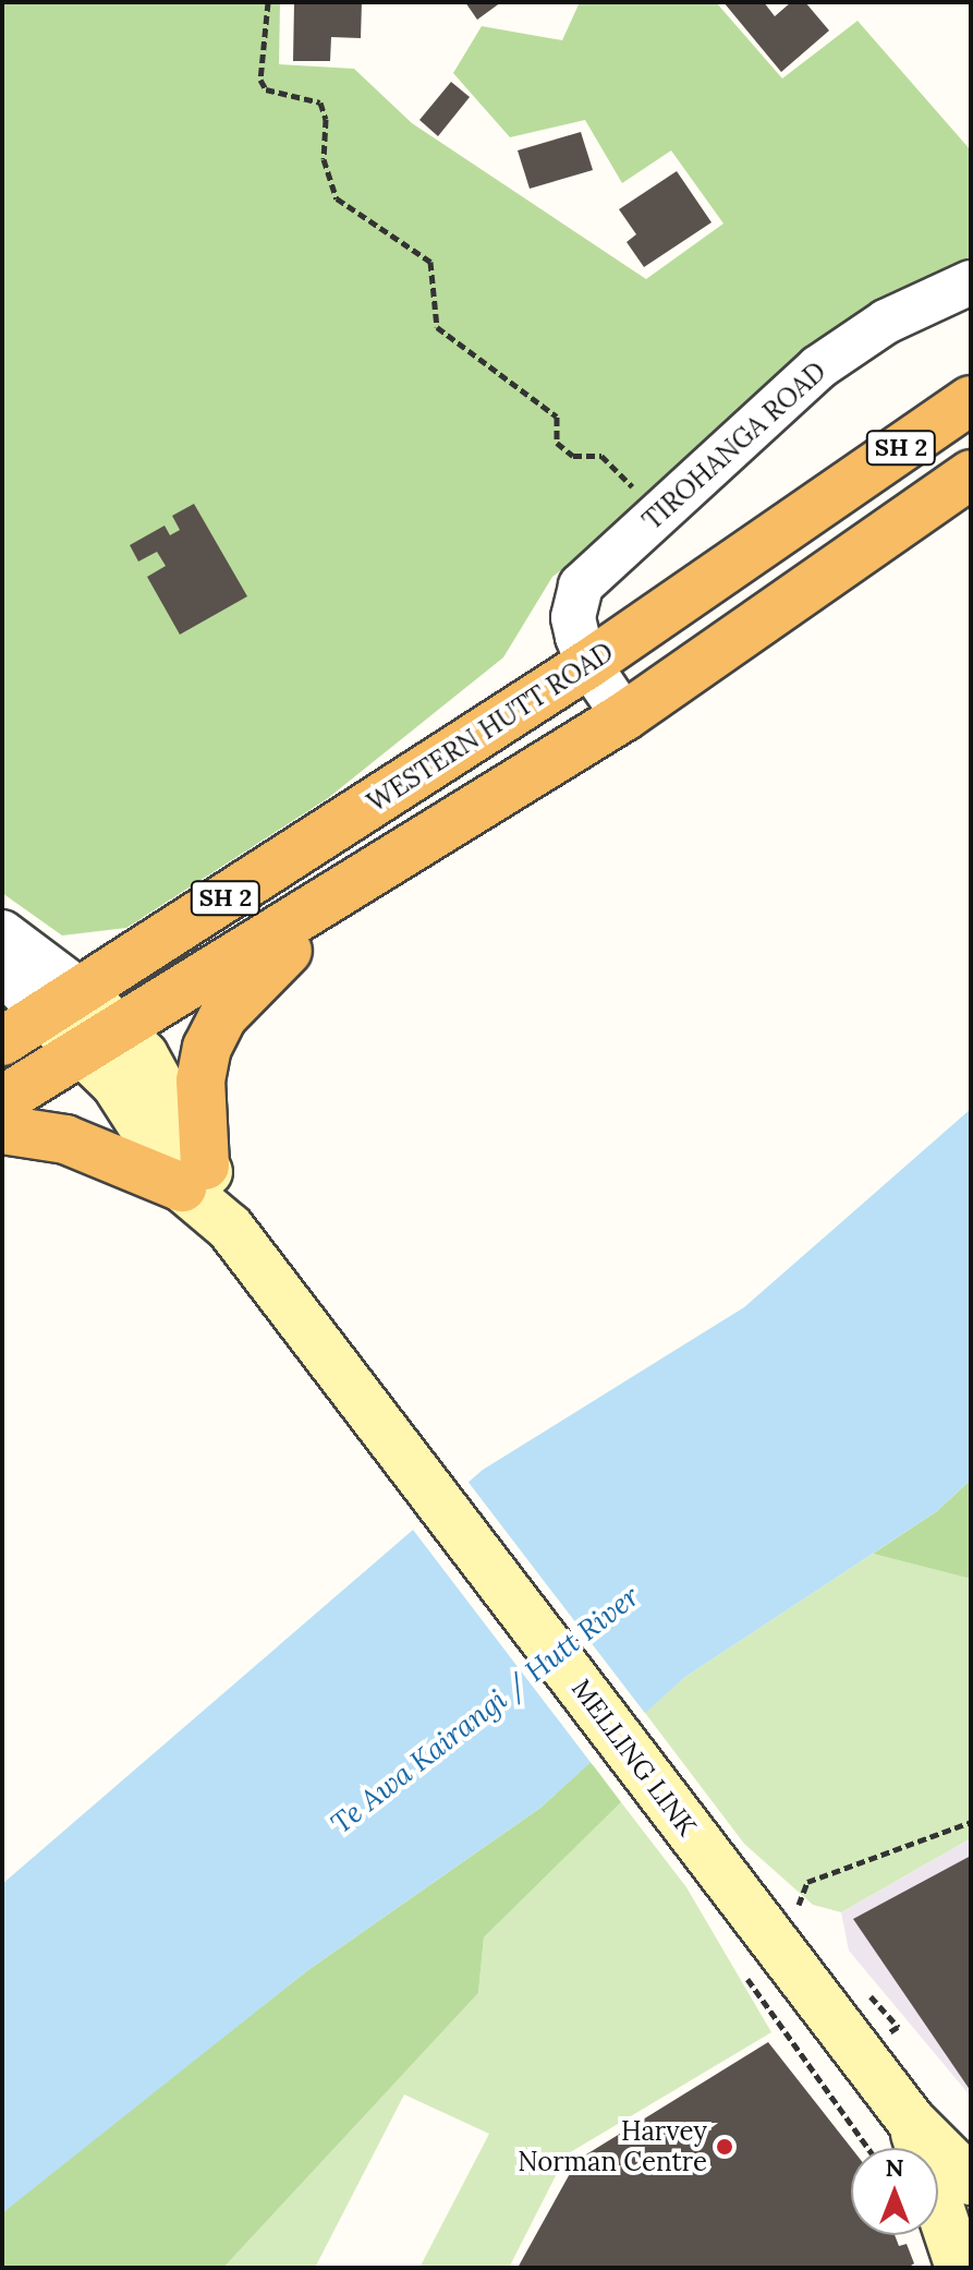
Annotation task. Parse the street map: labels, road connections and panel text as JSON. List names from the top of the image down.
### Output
{
  "streets": {
    "highway": ["SH 2", "WESTERN HUTT ROAD"],
    "main road": ["MELLING LINK"],
    "street": ["TIROHANGA ROAD"]
  },
  "crossings": [
    ["TIROHANGA ROAD", "SH 2"],
    ["TIROHANGA ROAD", "WESTERN HUTT ROAD"],
    ["SH 2", "MELLING LINK"],
    ["WESTERN HUTT ROAD", "MELLING LINK"]
  ],
  "water": ["Te Awa Kairangi / Hutt River"],
  "places": ["Harvey Norman Centre"],
  "north": "top"
}
